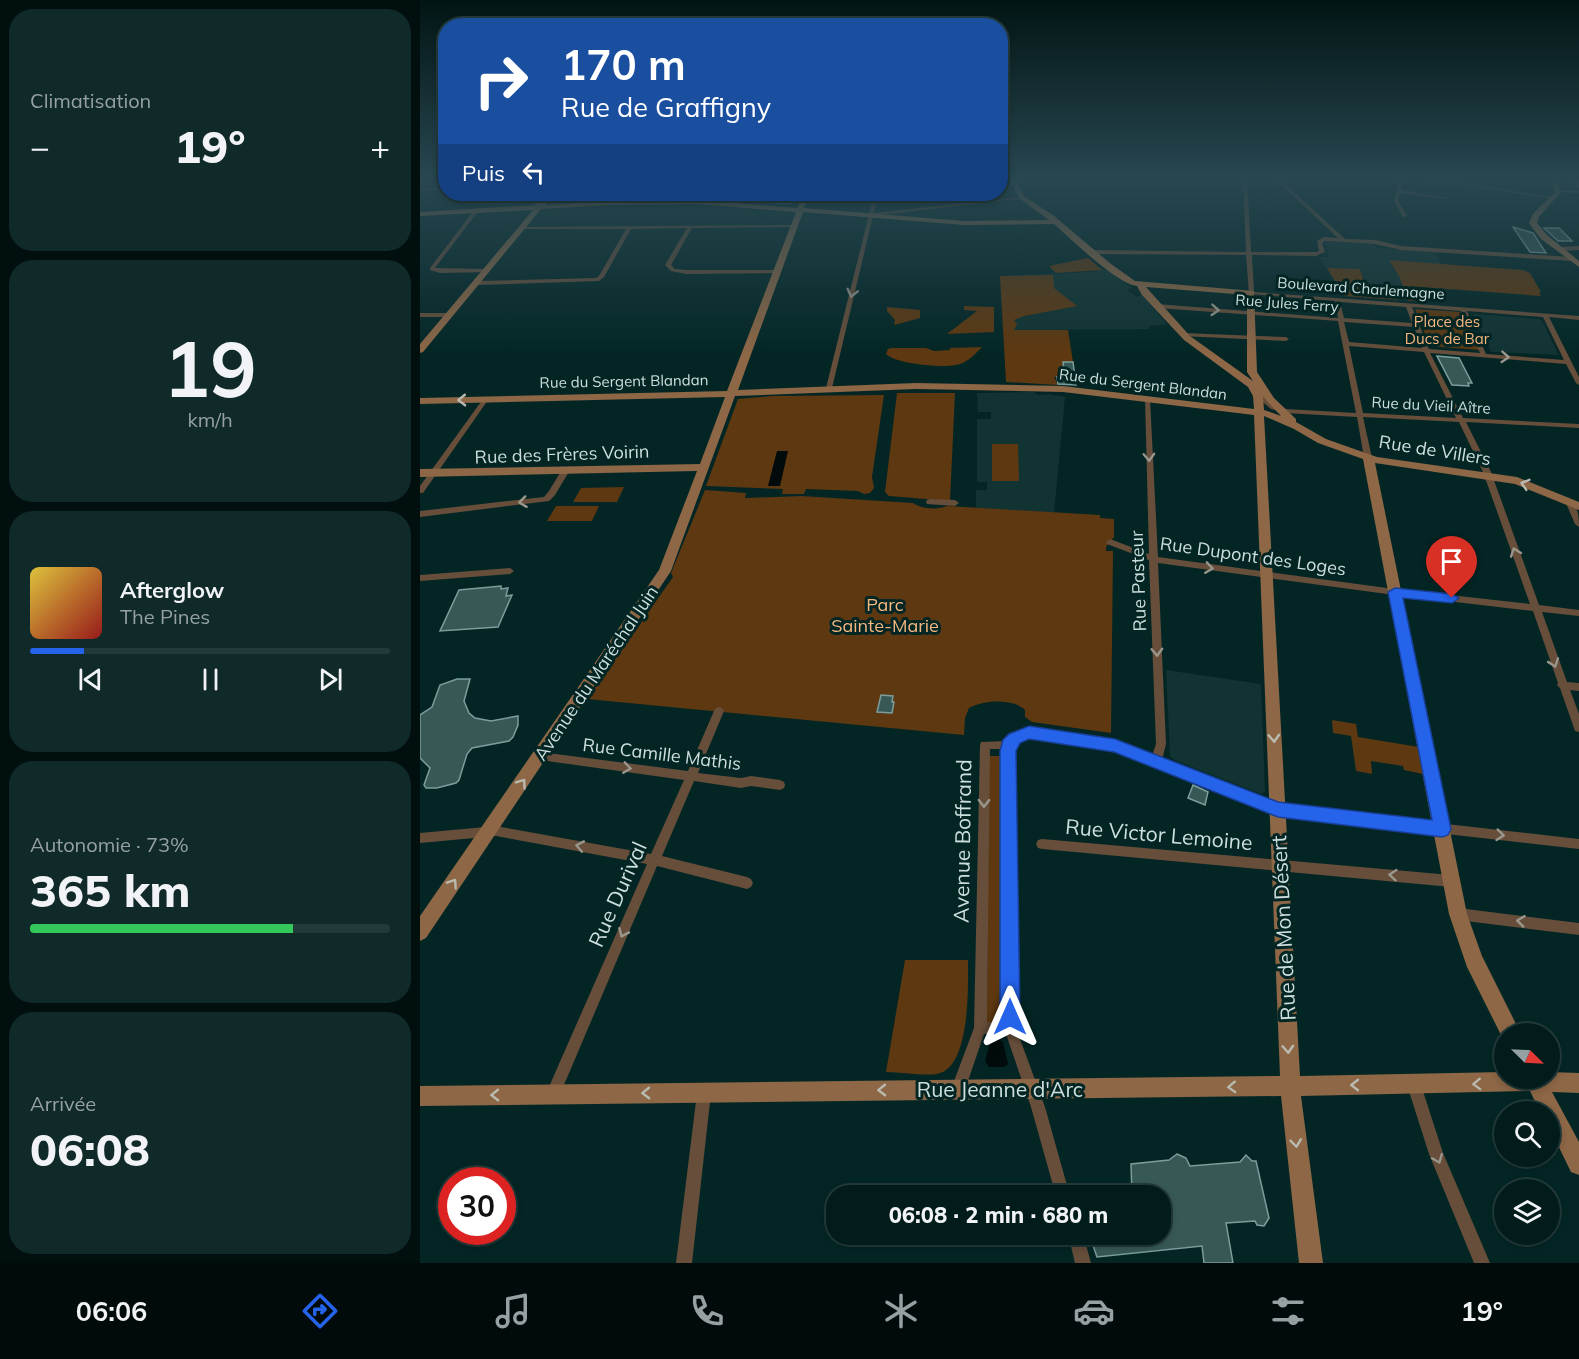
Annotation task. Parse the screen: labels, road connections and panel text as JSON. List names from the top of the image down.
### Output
{
  "streets": {
    "street": [
      "Boulevard Charlemagne",
      "Rue Jules Ferry",
      "Rue du Sergent Blandan",
      "Rue du Vieil Aître",
      "Rue de Villers",
      "Rue des Frères Voirin",
      "Rue Dupont des Loges",
      "Rue Pasteur",
      "Avenue du Maréchal Juin",
      "Rue Camille Mathis",
      "Rue Victor Lemoine",
      "Avenue Boffrand",
      "Rue Durival",
      "Rue de Mon Désert",
      "Rue Jeanne d'Arc"
    ]
  },
  "crossings": [
    ["Rue du Sergent Blandan", "Rue Pasteur"],
    ["Rue du Sergent Blandan", "Avenue du Maréchal Juin"],
    ["Rue du Sergent Blandan", "Rue de Mon Désert"],
    ["Rue du Vieil Aître", "Rue de Villers"],
    ["Rue des Frères Voirin", "Avenue du Maréchal Juin"],
    ["Rue Dupont des Loges", "Rue Pasteur"],
    ["Rue Dupont des Loges", "Rue de Mon Désert"],
    ["Avenue du Maréchal Juin", "Rue Camille Mathis"],
    ["Rue Camille Mathis", "Rue Durival"],
    ["Rue Victor Lemoine", "Rue de Mon Désert"],
    ["Avenue Boffrand", "Rue Jeanne d'Arc"],
    ["Rue Durival", "Rue Jeanne d'Arc"],
    ["Rue de Mon Désert", "Rue Jeanne d'Arc"]
  ],
  "one_way": [
    "Rue Pasteur",
    "Rue Camille Mathis",
    "Rue Durival",
    "Rue de Mon Désert",
    "Rue Jeanne d'Arc"
  ],
  "parks": ["Place des Ducs de Bar", "Parc Sainte-Marie"],
  "north": "bottom right",
  "page": {
    "tile": [
      "Climatisation",
      ["19", "km/h"],
      ["Autonomie · 73%", "365 km"],
      ["Arrivée", "06:08"]
    ],
    "turn": ["170 m", "Rue de Graffigny"],
    "heat": ["−", "19°", "+"],
    "then": "Puis",
    "song": ["Afterglow", "The Pines"],
    "limit": "30",
    "trip": "06:08 · 2 min · 680 m",
    "tabs": ["06:06", "19°"]
  }
}
